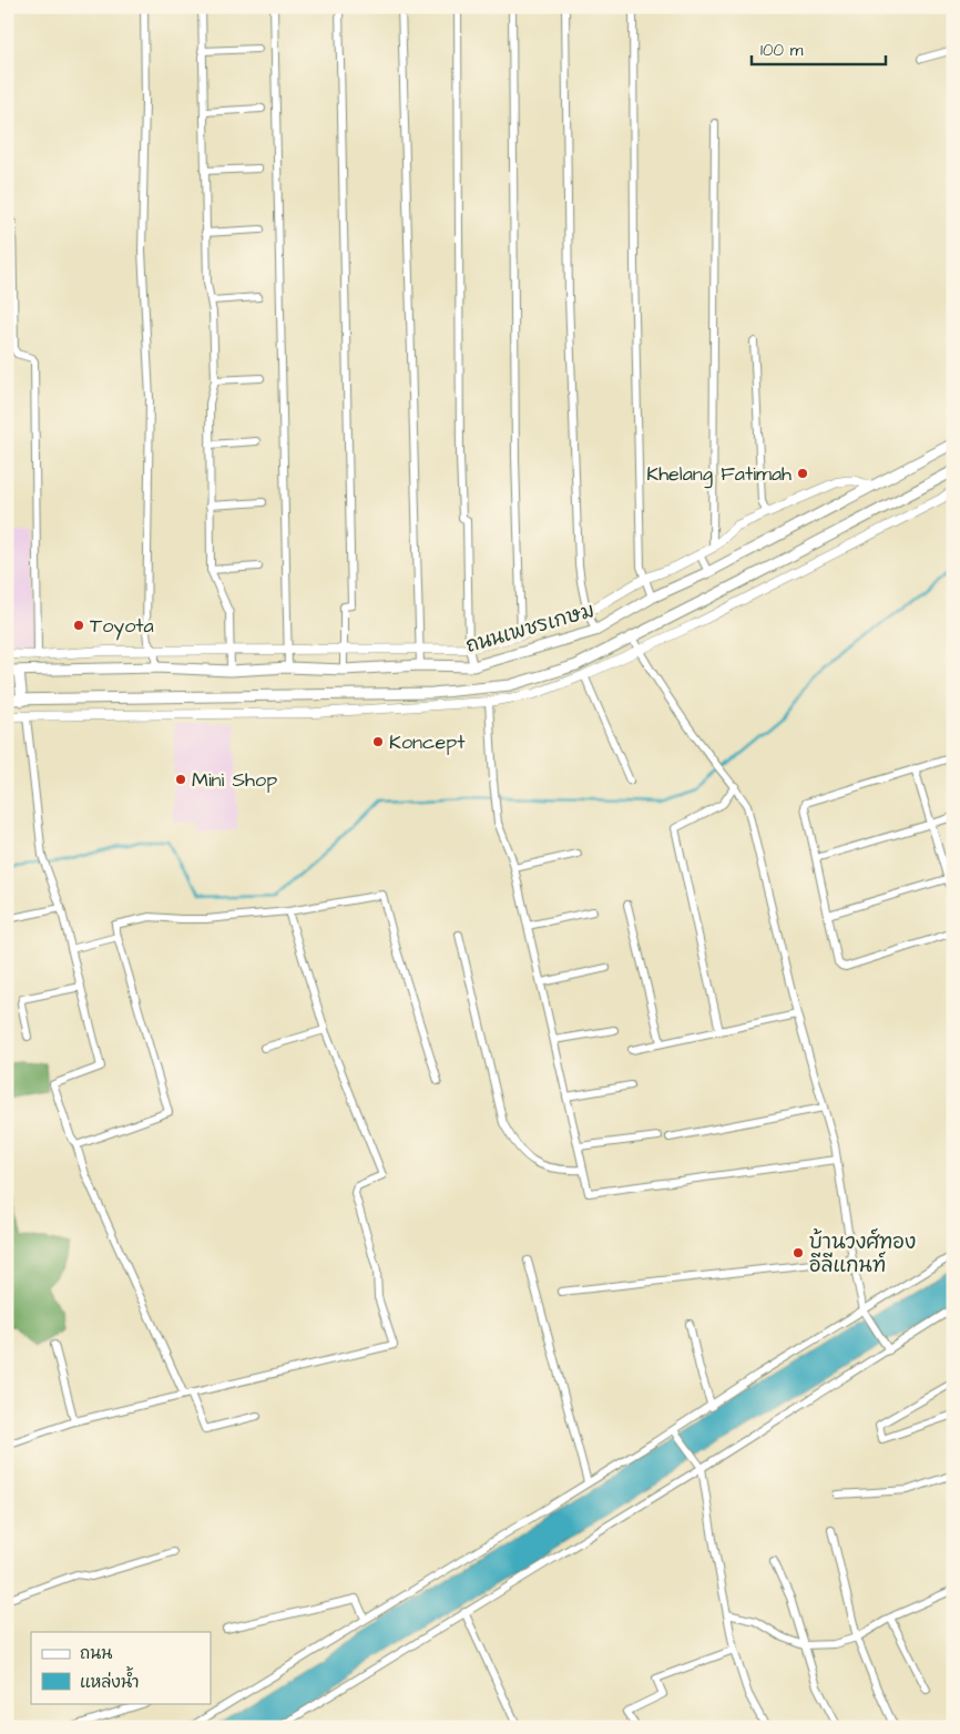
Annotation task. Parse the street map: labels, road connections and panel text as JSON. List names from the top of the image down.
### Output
{
  "streets": {
    "main road": ["ถนนเพชรเกษม"]
  },
  "places": [
    "Khelang Fatimah",
    "Toyota",
    "Koncept",
    "Mini Shop",
    "บ้านวงศ์ทอง อีลีแกนท์"
  ],
  "legend": ["ถนน", "แหล่งน้ำ"],
  "scale_bar": "100 m"
}
